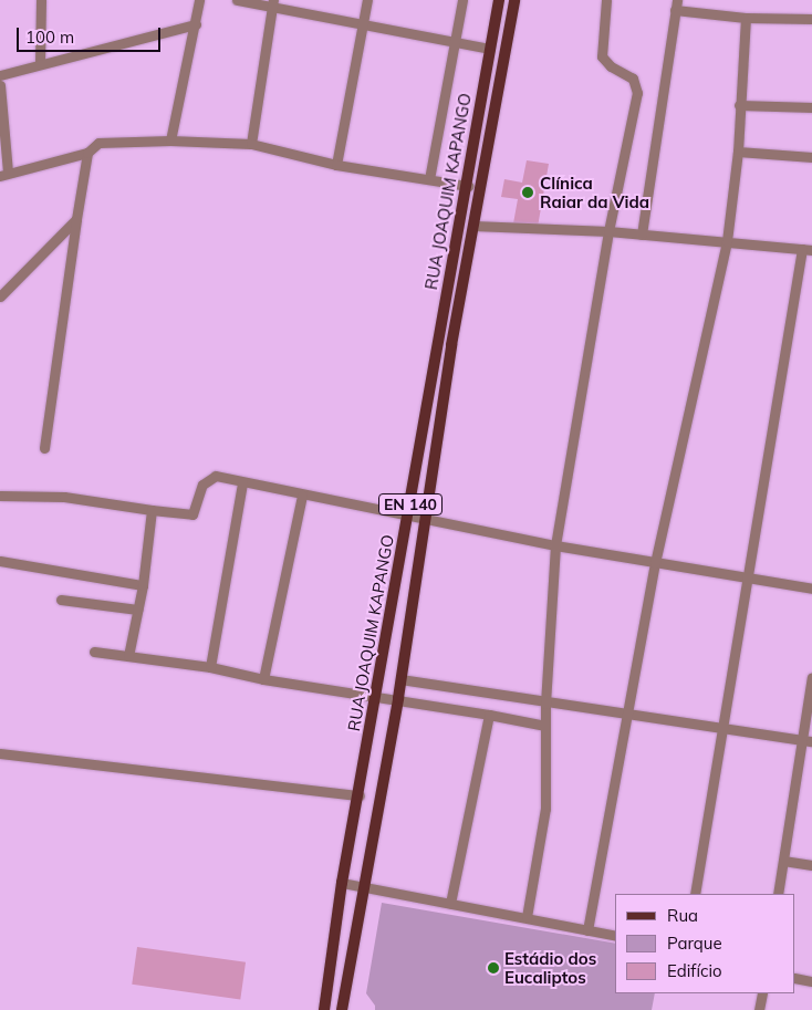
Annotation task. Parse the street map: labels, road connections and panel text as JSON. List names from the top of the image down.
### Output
{
  "streets": {
    "main road": ["RUA JOAQUIM KAPANGO", "EN 140"]
  },
  "places": ["Clínica Raiar da Vida", "Estádio dos Eucaliptos"],
  "legend": ["Rua", "Parque", "Edifício"],
  "scale_bar": "100 m"
}
